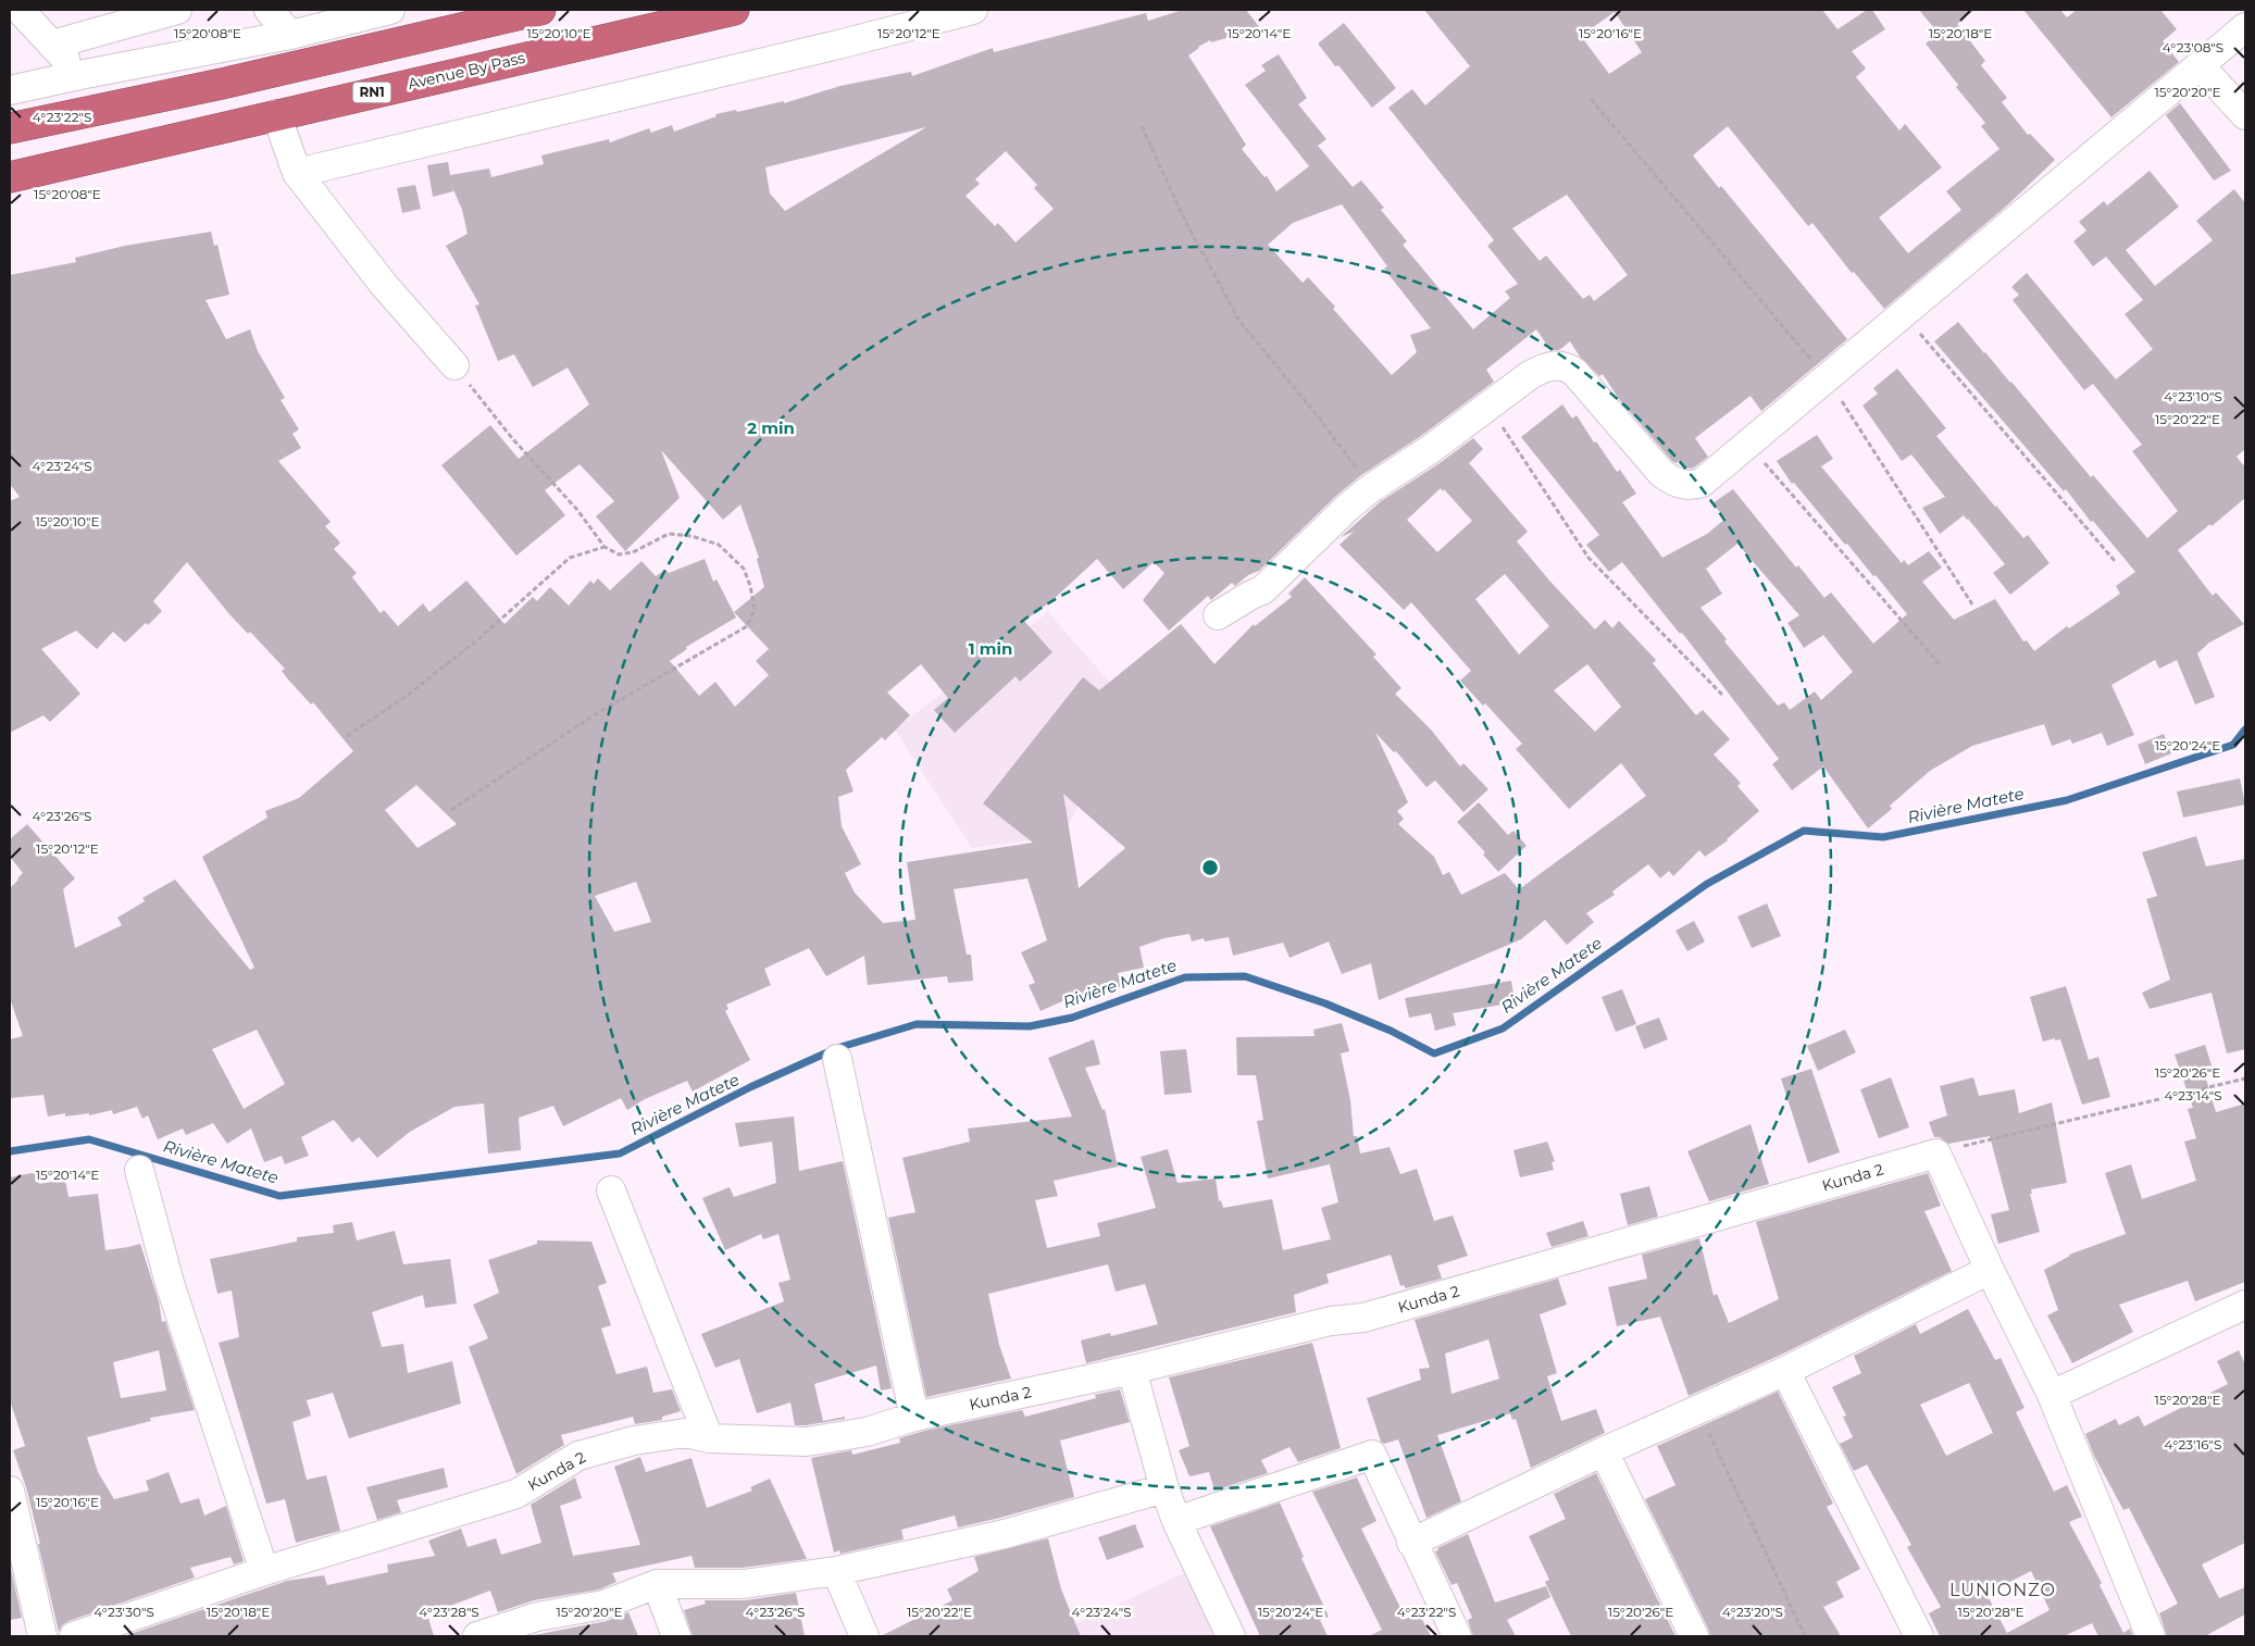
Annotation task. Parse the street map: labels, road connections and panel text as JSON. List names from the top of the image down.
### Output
{
  "streets": {
    "highway": ["Avenue By Pass", "RN1"],
    "street": ["Kunda 2"]
  },
  "districts": ["LUNIONZO"],
  "water": ["Rivière Matete"],
  "coordinates": [
    "15°20'08\"E",
    "15°20'10\"E",
    "15°20'12\"E",
    "15°20'14\"E",
    "15°20'16\"E",
    "15°20'18\"E",
    "4°23'08\"S",
    "15°20'20\"E",
    "4°23'22\"S",
    "4°23'10\"S",
    "15°20'22\"E",
    "4°23'24\"S",
    "15°20'24\"E",
    "4°23'26\"S",
    "15°20'26\"E",
    "4°23'14\"S",
    "15°20'28\"E",
    "4°23'16\"S",
    "4°23'30\"S",
    "4°23'28\"S",
    "4°23'20\"S"
  ],
  "rings": ["2 min", "1 min"]
}
